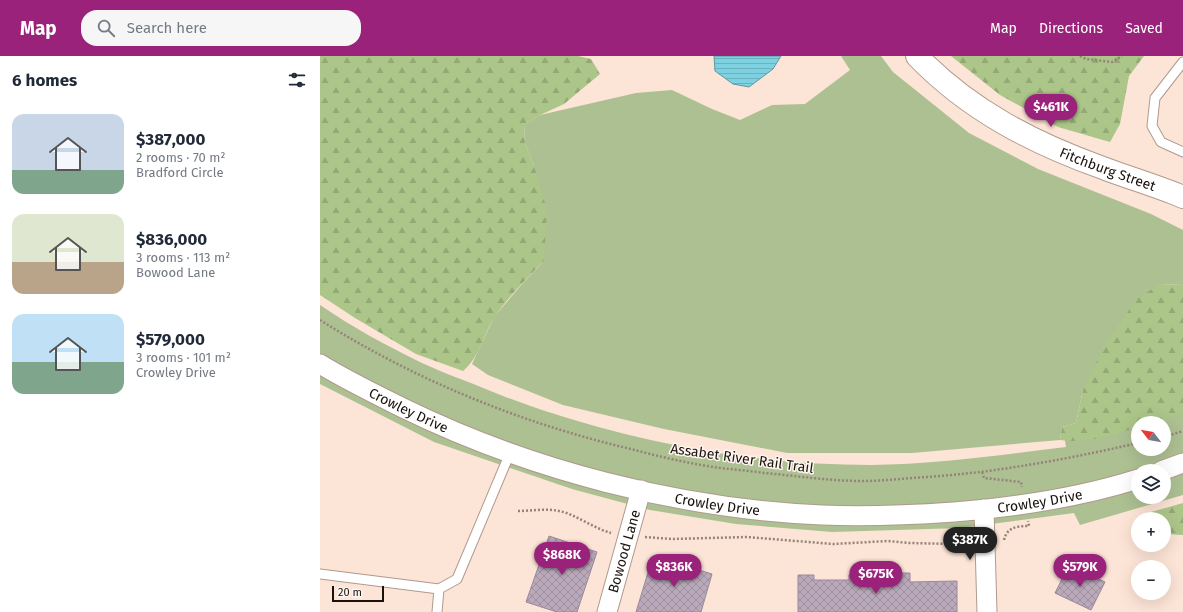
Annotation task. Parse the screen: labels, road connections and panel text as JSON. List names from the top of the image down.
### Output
{
  "streets": {
    "street": ["Fitchburg Street", "Crowley Drive", "Bowood Lane"],
    "path": ["Assabet River Rail Trail"]
  },
  "crossings": [
    ["Crowley Drive", "Bowood Lane"]
  ],
  "scale_bar": "20 m",
  "north": "top left",
  "page": {
    "header": "Map",
    "search": "Search here",
    "nav": ["Map", "Directions", "Saved"],
    "heading": "6 homes",
    "price": [
      "$461K",
      "$387K",
      "$868K",
      "$836K",
      "$579K",
      "$675K"
    ],
    "list": [
      {
        "name": "$387,000",
        "note": "2 rooms · 70 m² · Bradford Circle"
      },
      {
        "name": "$836,000",
        "note": "3 rooms · 113 m² · Bowood Lane"
      },
      {
        "name": "$579,000",
        "note": "3 rooms · 101 m² · Crowley Drive"
      }
    ],
    "map_buttons": ["+", "−"],
    "scale": "20 m"
  }
}
